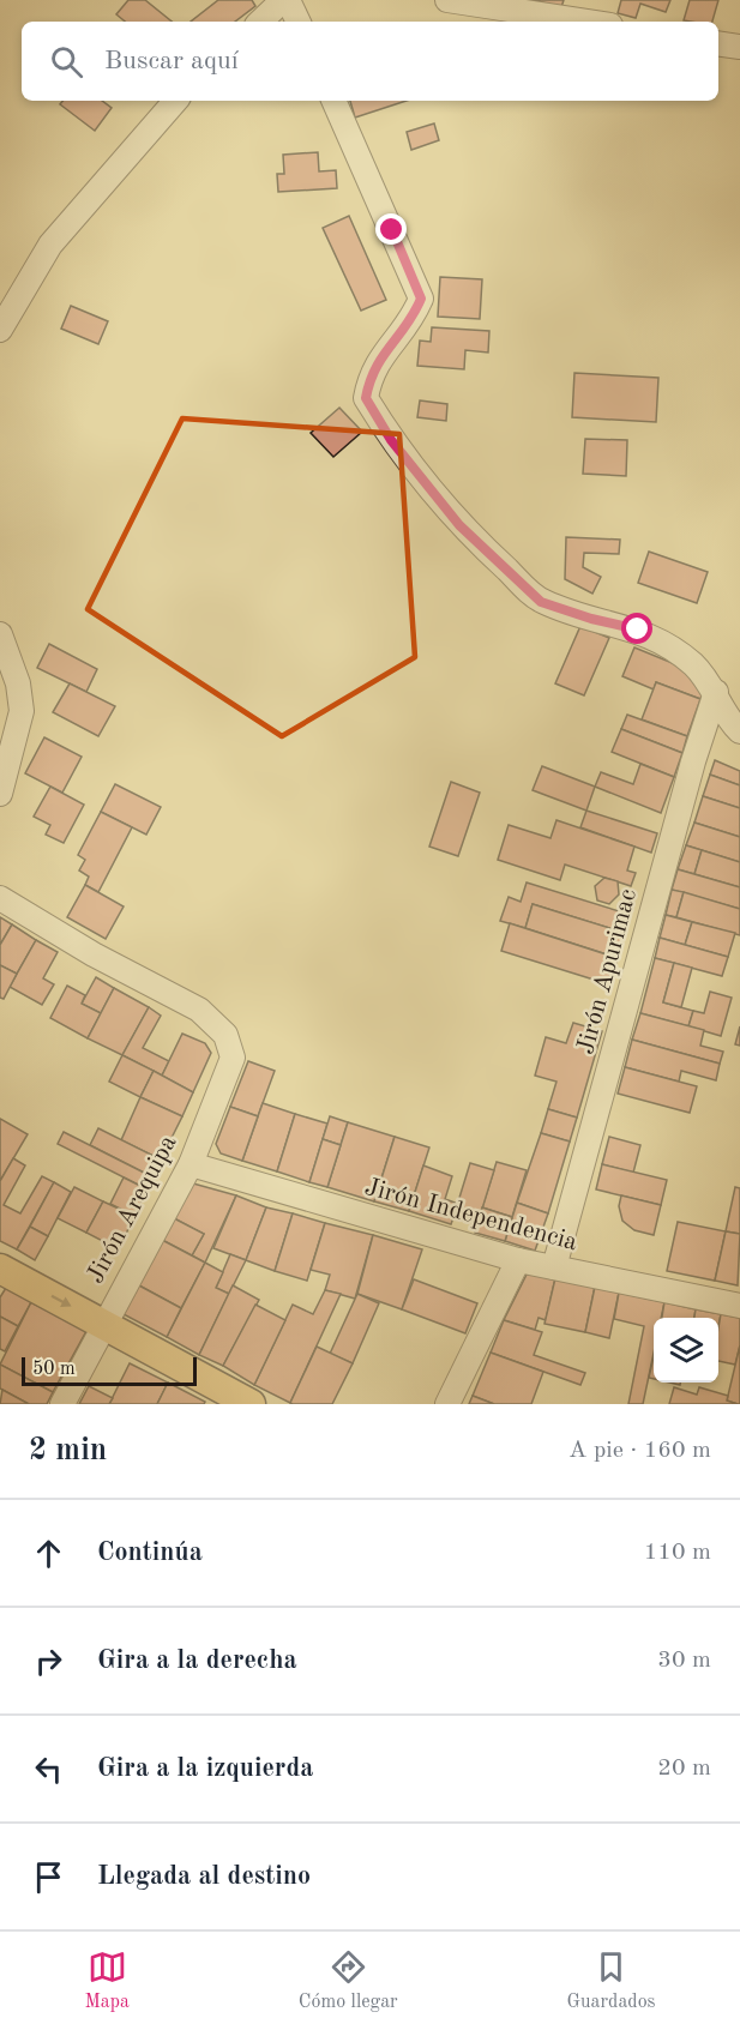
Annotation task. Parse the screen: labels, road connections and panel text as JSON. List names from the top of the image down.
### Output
{
  "streets": {
    "street": ["Jirón Apurimac", "Jirón Arequipa", "Jirón Independencia"]
  },
  "crossings": [
    ["Jirón Apurimac", "Jirón Independencia"],
    ["Jirón Arequipa", "Jirón Independencia"]
  ],
  "scale_bar": "50 m",
  "page": {
    "search": "Buscar aquí",
    "scale": "50 m",
    "heading": ["2 min", "A pie · 160 m"],
    "list": [
      ["Continúa", "110 m"],
      ["Gira a la derecha", "30 m"],
      ["Gira a la izquierda", "20 m"],
      "Llegada al destino"
    ],
    "nav": ["Mapa", "Cómo llegar", "Guardados"]
  }
}
